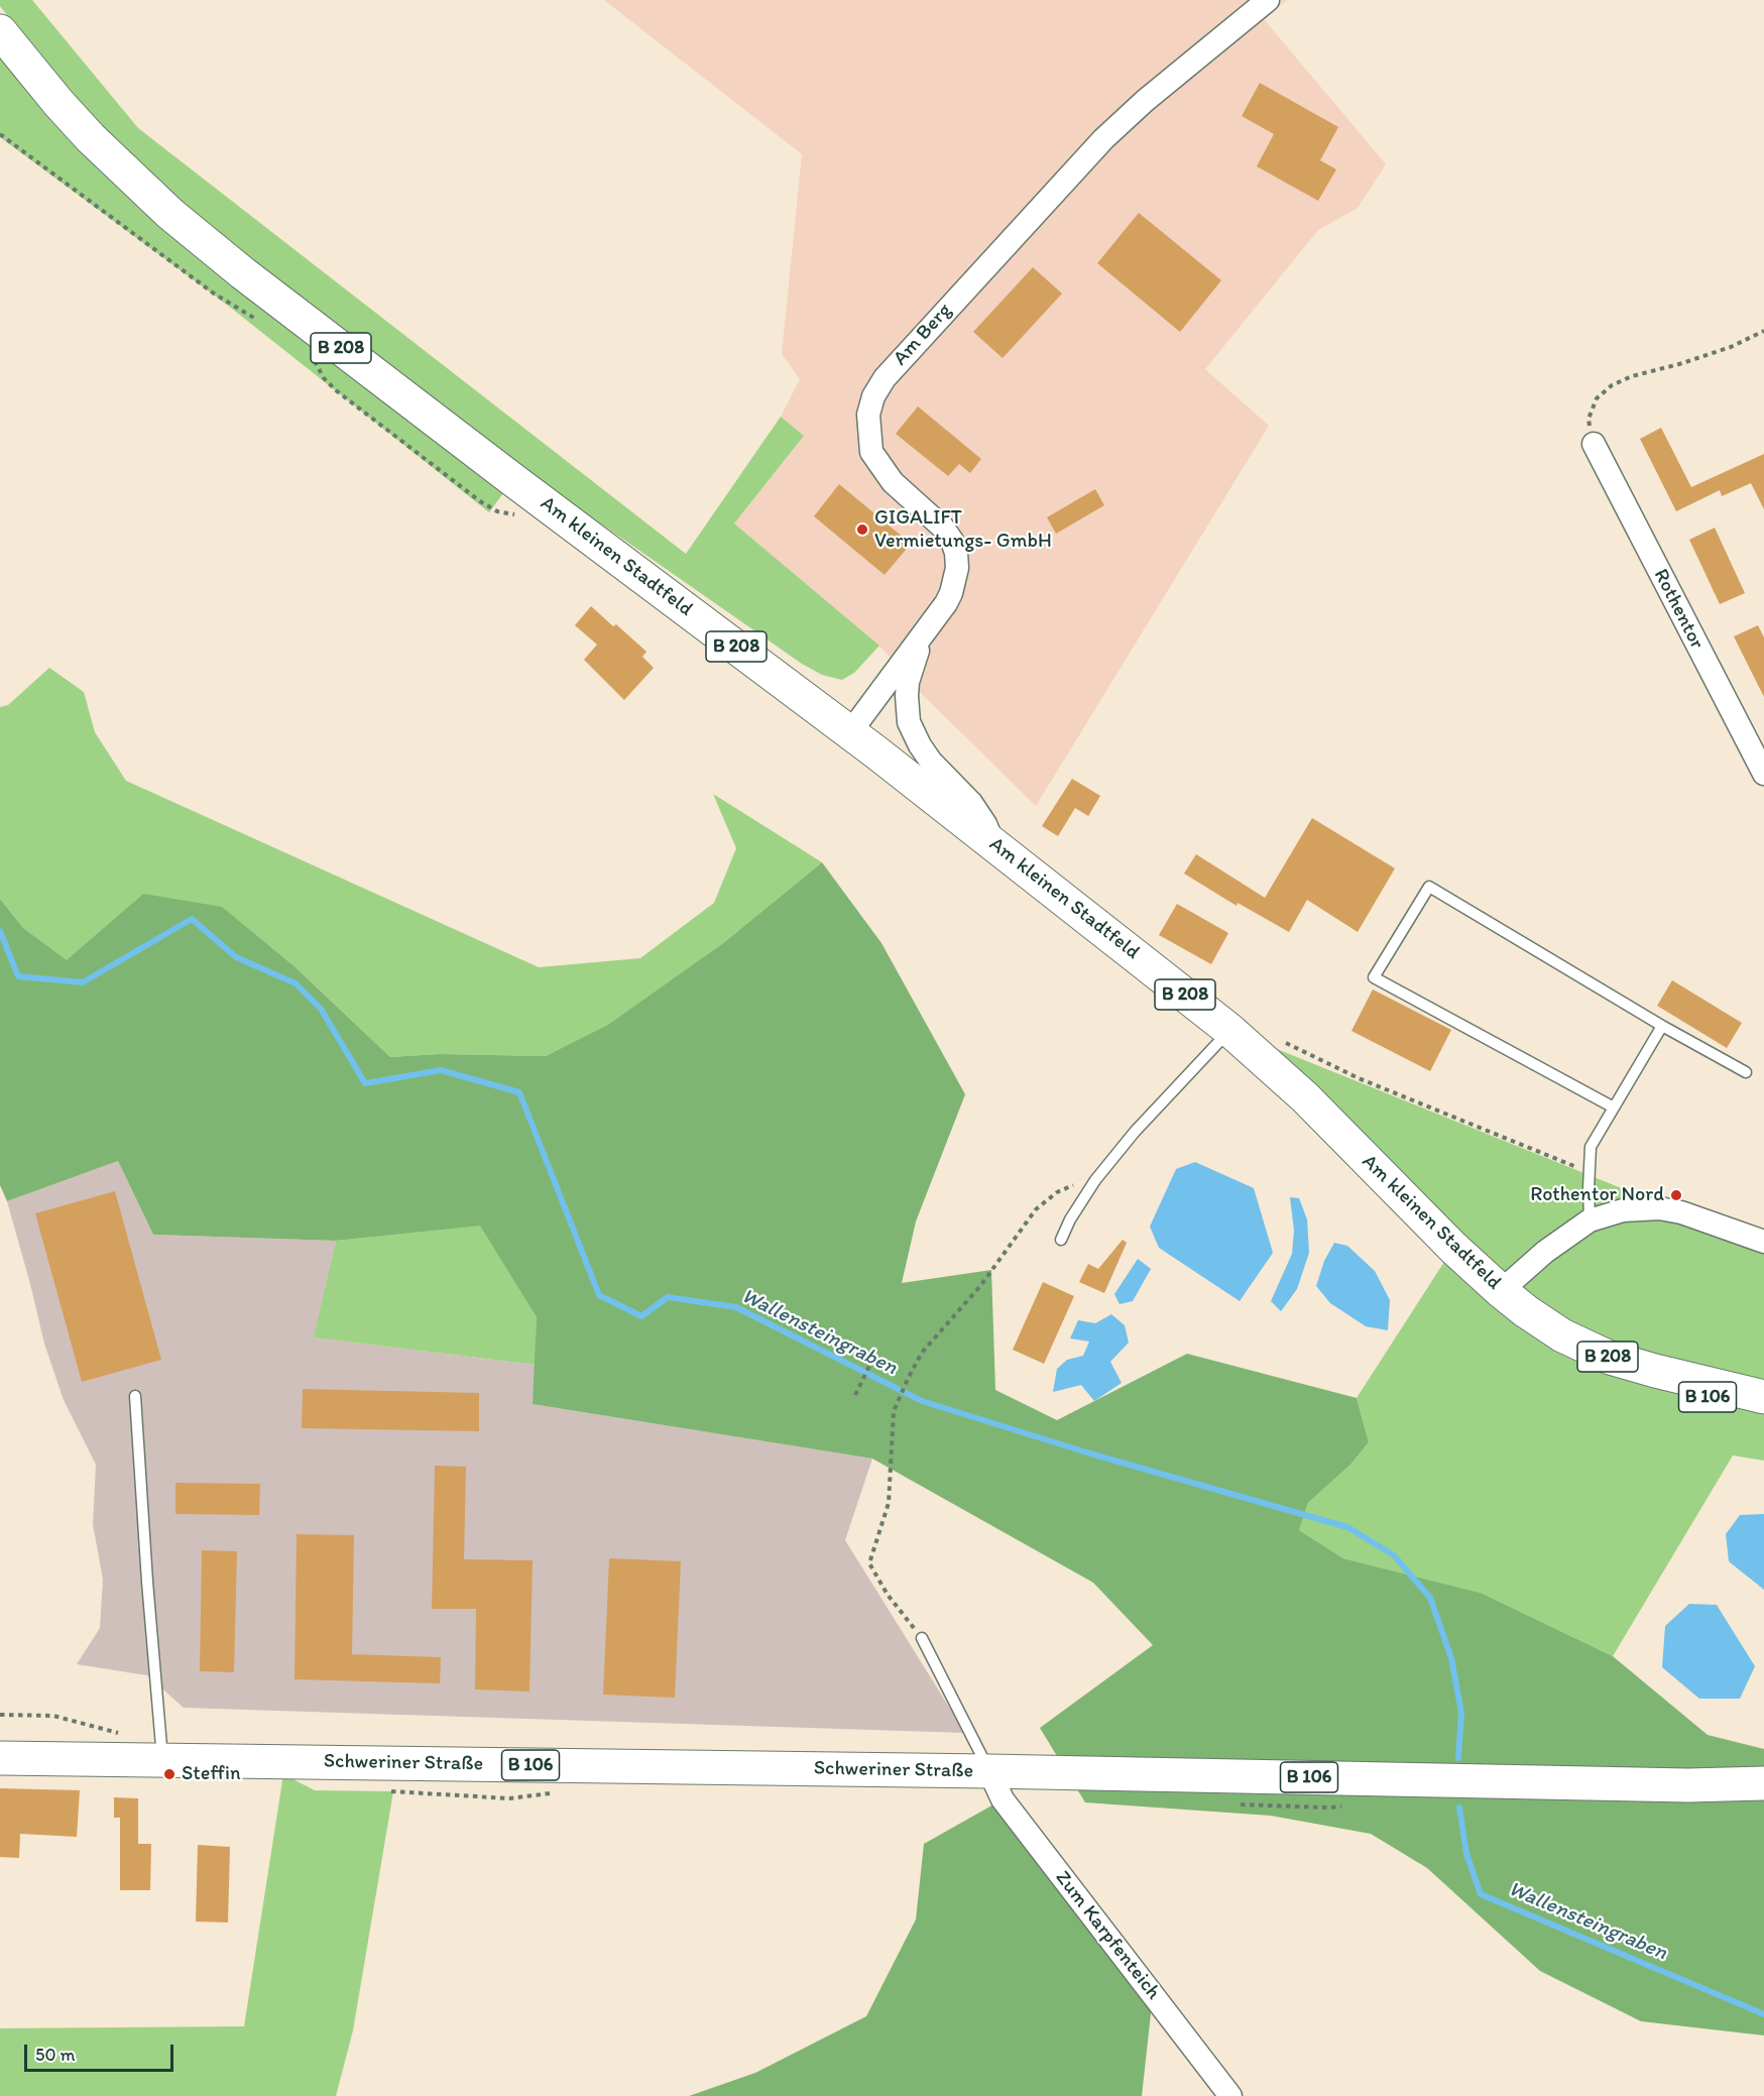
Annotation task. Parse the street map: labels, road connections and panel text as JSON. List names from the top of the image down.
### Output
{
  "streets": {
    "main road": [
      "B 208",
      "Am kleinen Stadtfeld",
      "B 106",
      "Schweriner Straße"
    ],
    "street": ["Am Berg", "Rothentor", "Zum Karpfenteich"]
  },
  "crossings": [
    ["Am Berg", "Am kleinen Stadtfeld"],
    ["B 208", "Am kleinen Stadtfeld"],
    ["B 208", "B 106"],
    ["Am kleinen Stadtfeld", "B 106"],
    ["B 106", "Schweriner Straße"],
    ["Schweriner Straße", "Zum Karpfenteich"]
  ],
  "water": ["Wallensteingraben"],
  "places": ["GIGALIFT Vermietungs- GmbH", "Rothentor Nord", "Steffin"],
  "scale_bar": "50 m"
}
